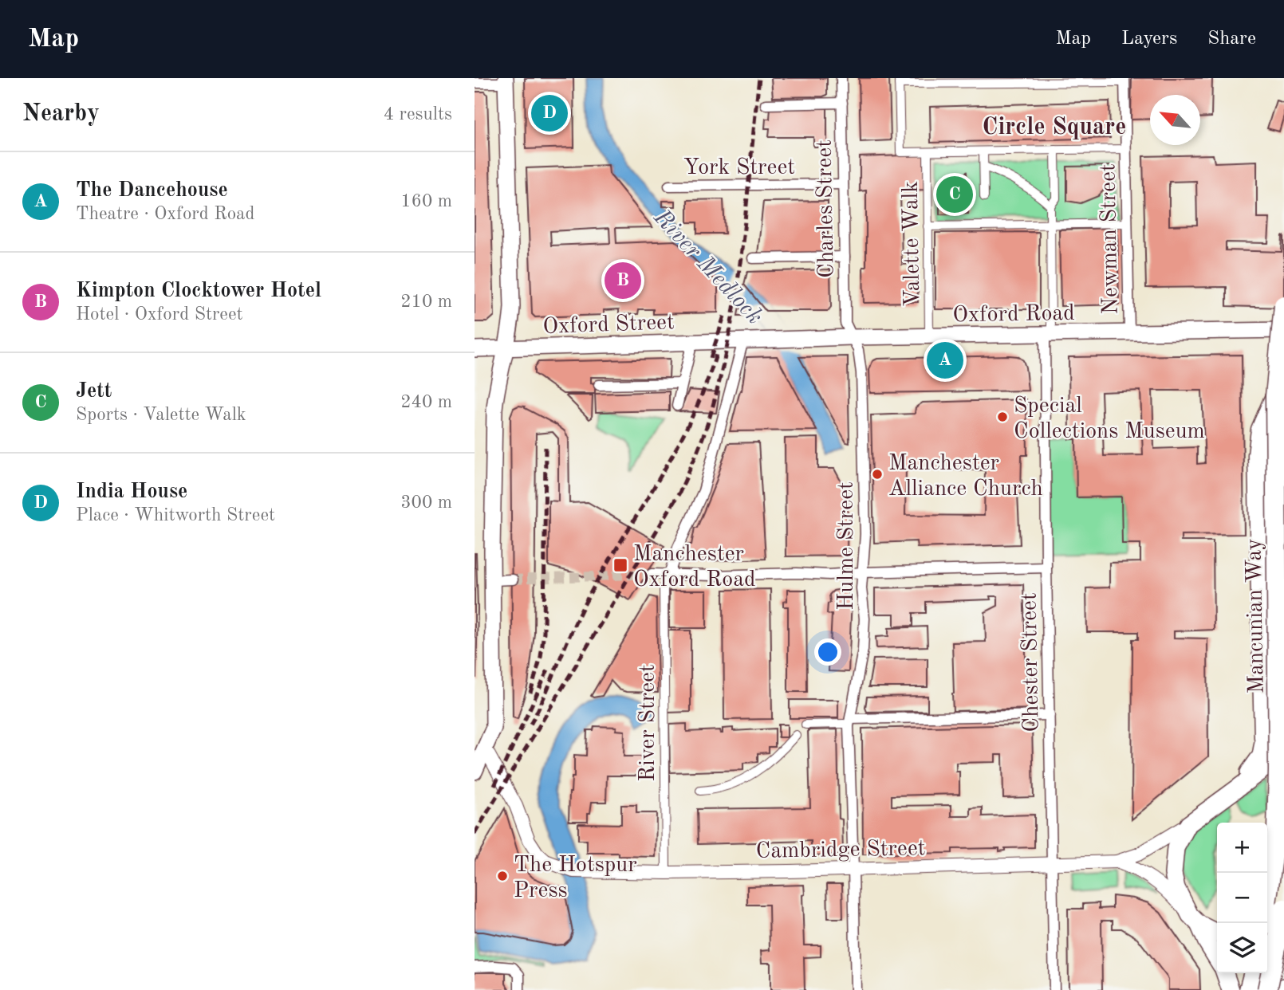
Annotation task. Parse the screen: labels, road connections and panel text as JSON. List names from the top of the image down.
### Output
{
  "streets": {
    "highway": ["Mancunian Way"],
    "main road": ["Oxford Road", "Oxford Street"],
    "street": [
      "York Street",
      "Charles Street",
      "Newman Street",
      "Valette Walk",
      "Hulme Street",
      "Chester Street",
      "River Street",
      "Cambridge Street"
    ]
  },
  "crossings": [
    ["York Street", "Charles Street"],
    ["Charles Street", "Oxford Road"],
    ["Charles Street", "Hulme Street"],
    ["Newman Street", "Oxford Road"],
    ["Valette Walk", "Oxford Road"],
    ["Oxford Road", "Oxford Street"],
    ["Oxford Road", "Hulme Street"],
    ["Oxford Road", "Chester Street"],
    ["Hulme Street", "Cambridge Street"],
    ["Chester Street", "Cambridge Street"],
    ["River Street", "Cambridge Street"]
  ],
  "districts": ["Circle Square"],
  "water": ["River Medlock"],
  "places": {
    "other": ["Special Collections Museum", "Manchester Alliance Church", "The Hotspur Press"],
    "transit": ["Manchester Oxford Road"]
  },
  "north": "top left",
  "page": {
    "header": "Map",
    "nav": ["Map", "Layers", "Share"],
    "heading": ["Nearby", "4 results"],
    "pins": [
      "D",
      "C",
      "B",
      "A"
    ],
    "list": [
      {
        "mark": "A",
        "name": "The Dancehouse",
        "note": "Theatre · Oxford Road",
        "value": "160 m"
      },
      {
        "mark": "B",
        "name": "Kimpton Clocktower Hotel",
        "note": "Hotel · Oxford Street",
        "value": "210 m"
      },
      {
        "mark": "C",
        "name": "Jett",
        "note": "Sports · Valette Walk",
        "value": "240 m"
      },
      {
        "mark": "D",
        "name": "India House",
        "note": "Place · Whitworth Street",
        "value": "300 m"
      }
    ],
    "map_buttons": ["+", "−"]
  }
}
